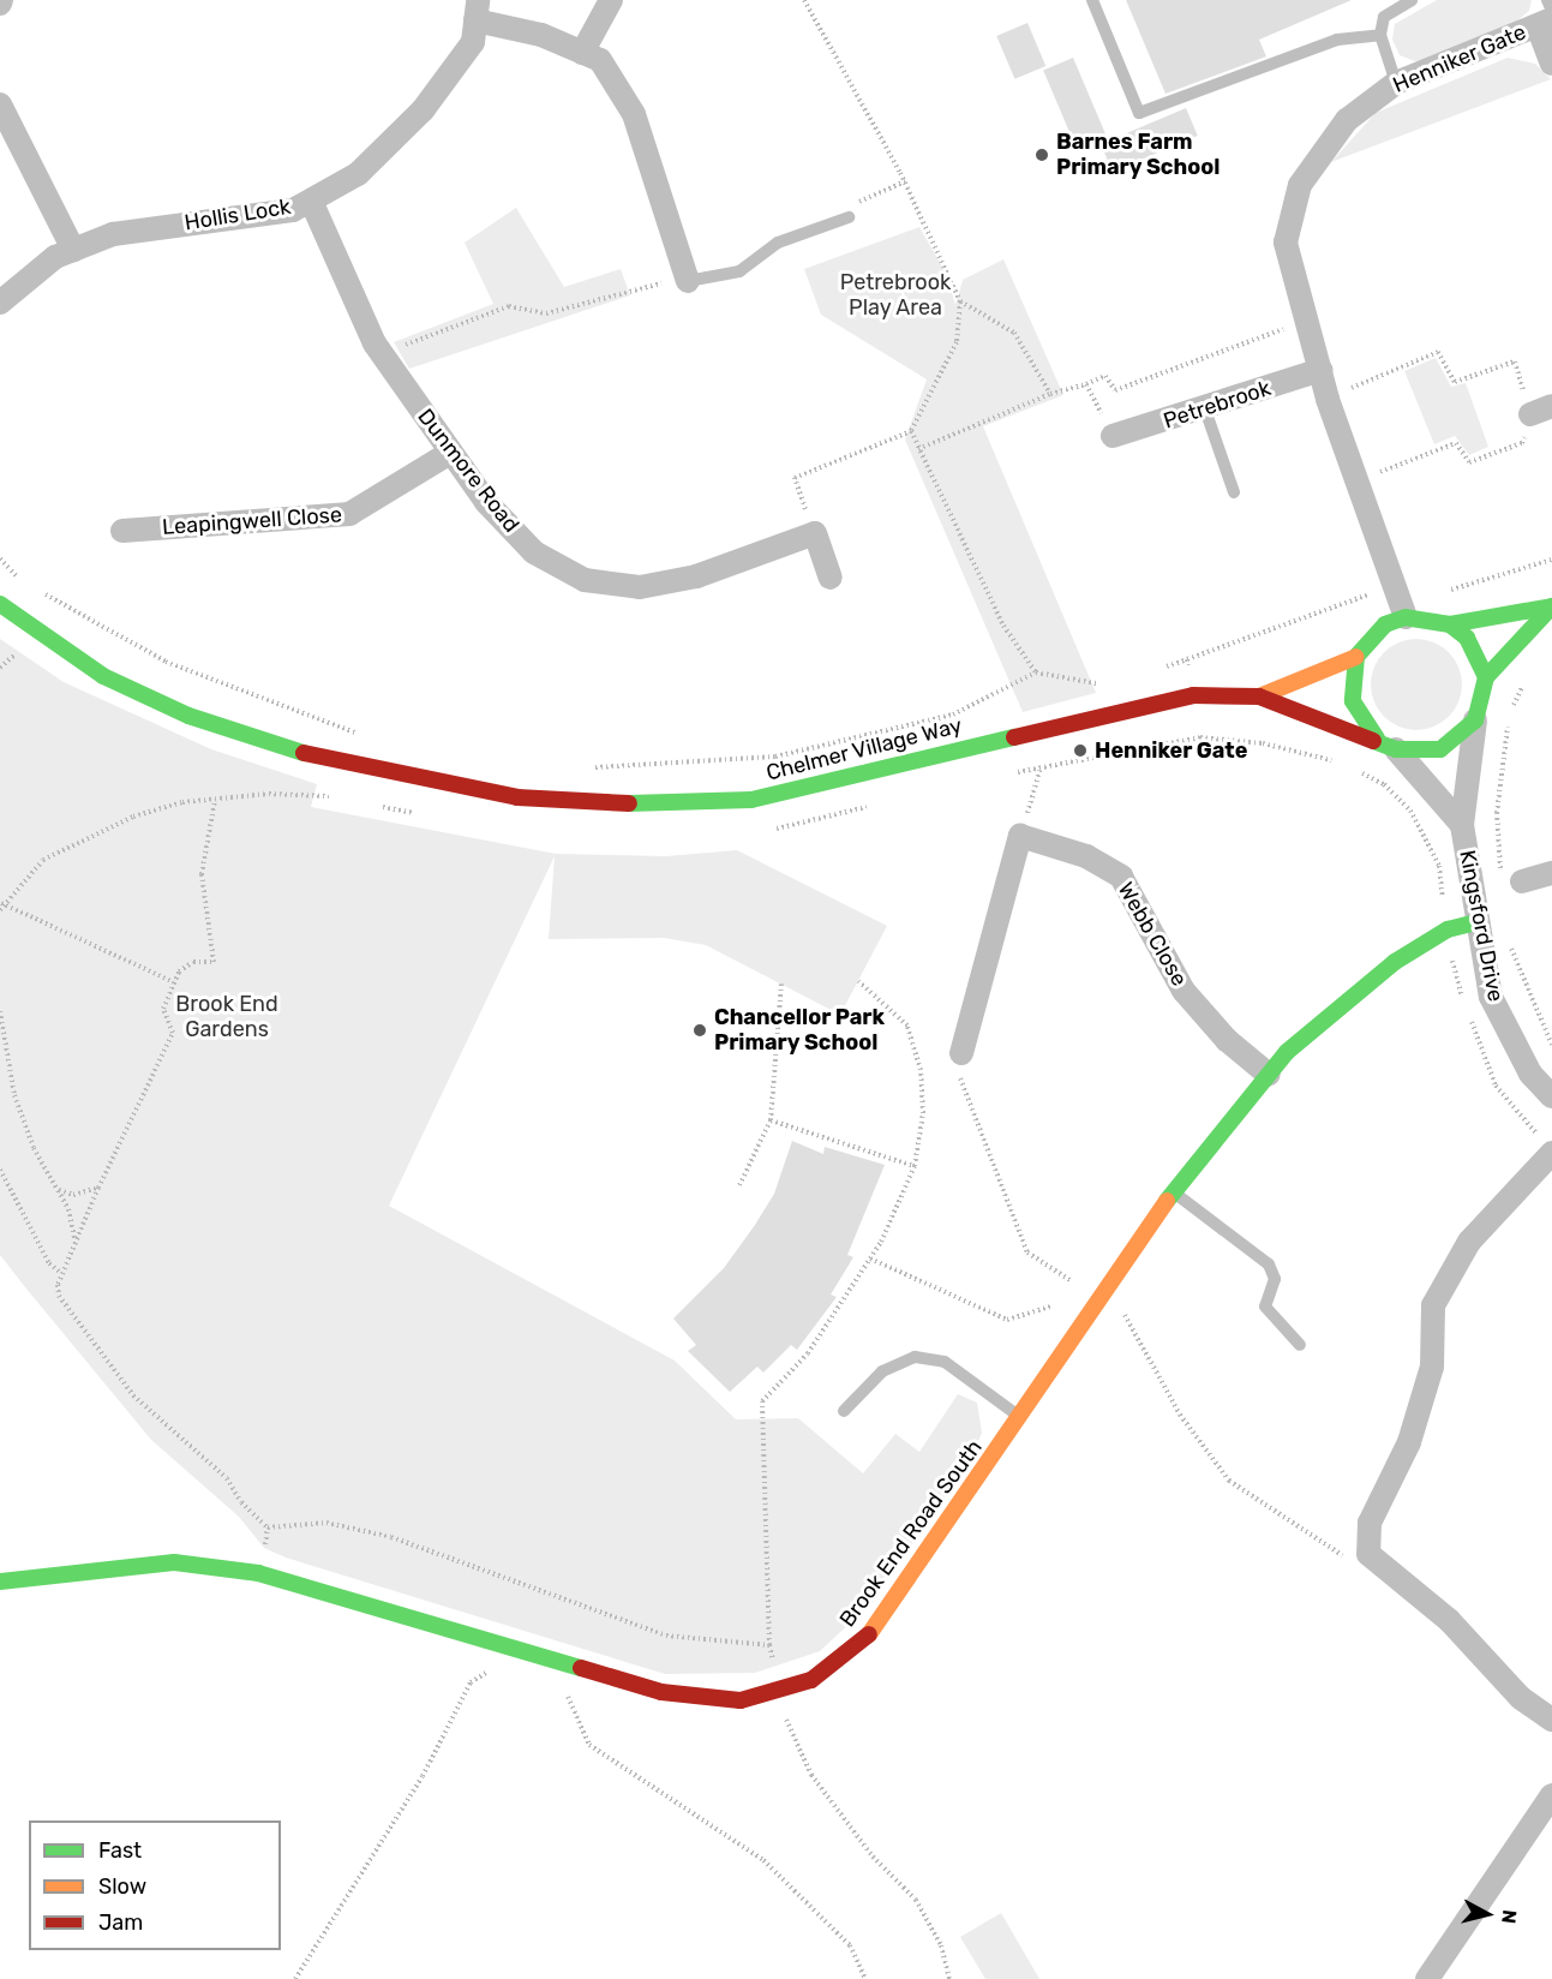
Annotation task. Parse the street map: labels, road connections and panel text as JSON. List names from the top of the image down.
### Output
{
  "streets": {
    "street": [
      "Henniker Gate",
      "Hollis Lock",
      "Petrebrook",
      "Dunmore Road",
      "Leapingwell Close",
      "Chelmer Village Way",
      "Kingsford Drive",
      "Webb Close",
      "Brook End Road South"
    ]
  },
  "crossings": [
    ["Henniker Gate", "Petrebrook"],
    ["Henniker Gate", "Chelmer Village Way"],
    ["Henniker Gate", "Kingsford Drive"],
    ["Hollis Lock", "Dunmore Road"],
    ["Dunmore Road", "Leapingwell Close"],
    ["Chelmer Village Way", "Kingsford Drive"],
    ["Kingsford Drive", "Brook End Road South"],
    ["Webb Close", "Brook End Road South"]
  ],
  "parks": ["Petrebrook Play Area", "Brook End Gardens"],
  "places": ["Barnes Farm Primary School", "Henniker Gate", "Chancellor Park Primary School"],
  "legend": ["Fast", "Slow", "Jam"],
  "north": "right"
}
